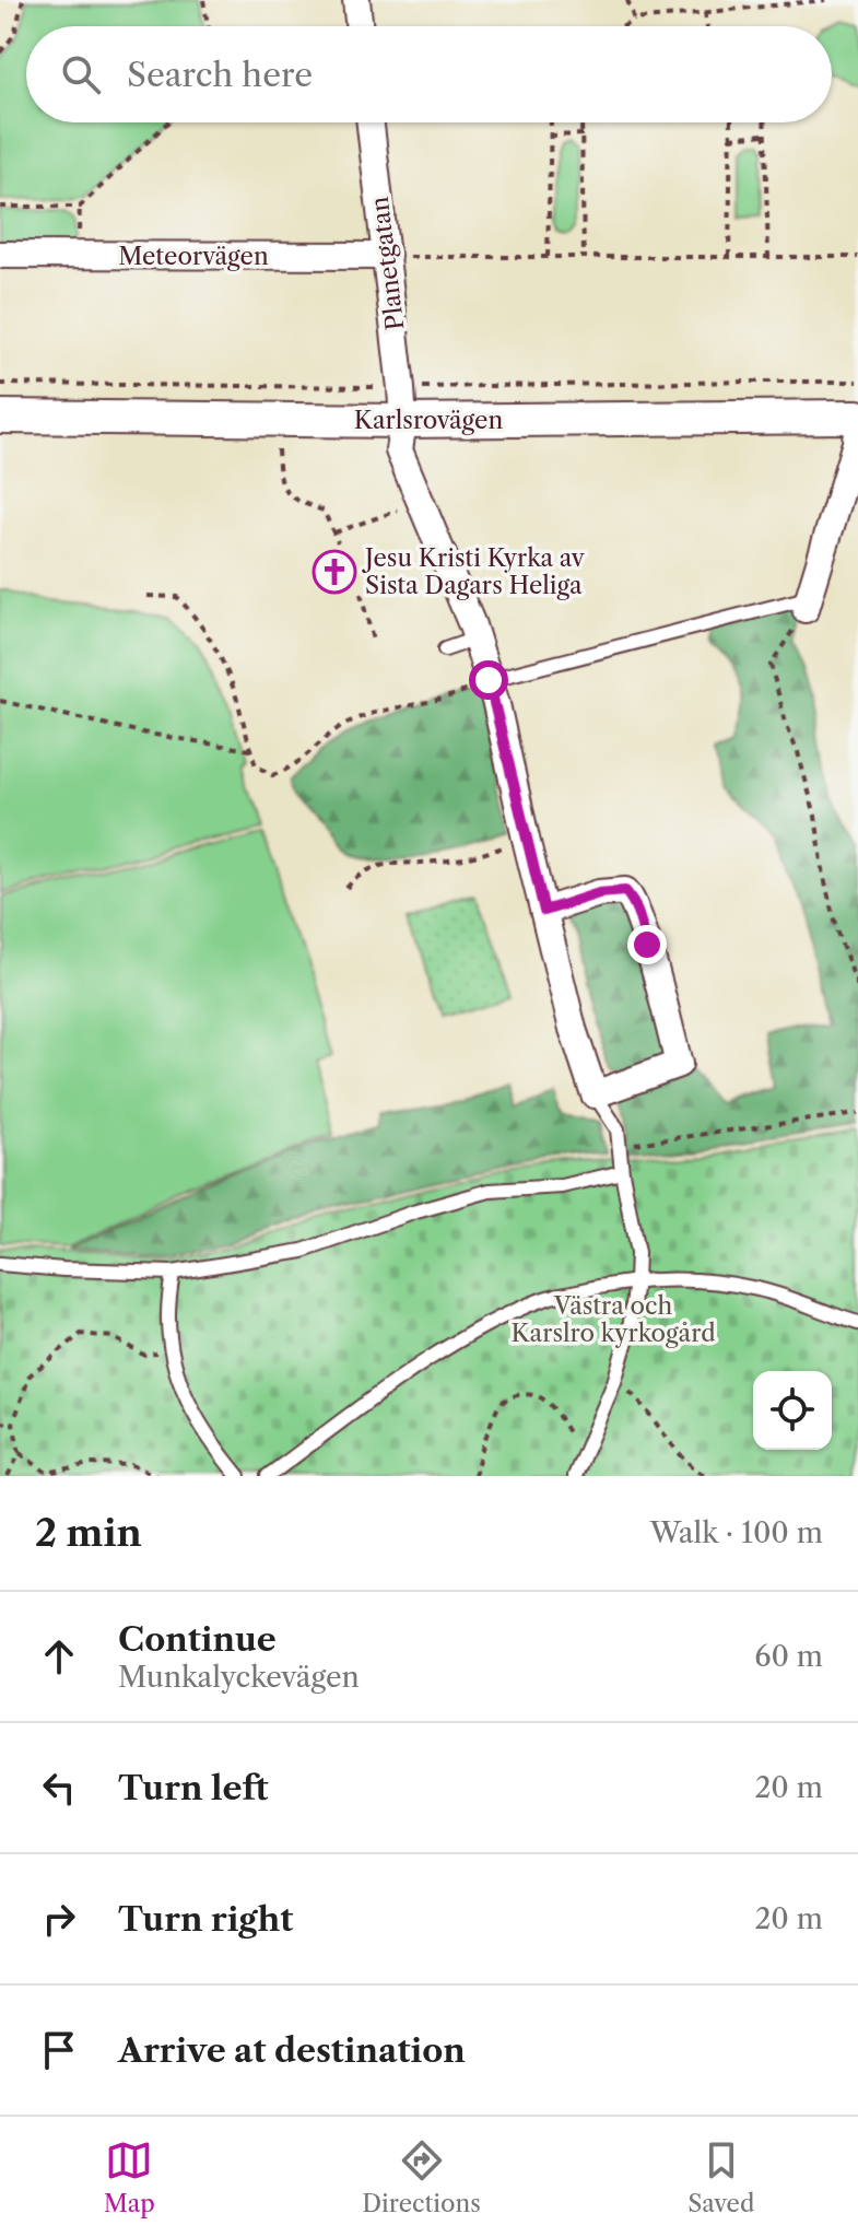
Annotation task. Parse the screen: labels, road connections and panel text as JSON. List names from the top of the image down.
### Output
{
  "streets": {
    "street": ["Meteorvägen", "Planetgatan", "Karlsrovägen"]
  },
  "crossings": [
    ["Meteorvägen", "Planetgatan"],
    ["Planetgatan", "Karlsrovägen"]
  ],
  "parks": ["Västra och Karslro kyrkogård"],
  "places": {
    "church": ["Jesu Kristi Kyrka av Sista Dagars Heliga"]
  },
  "page": {
    "search": "Search here",
    "heading": ["2 min", "Walk · 100 m"],
    "list": [
      ["Continue", "Munkalyckevägen", "60 m"],
      ["Turn left", "20 m"],
      ["Turn right", "20 m"],
      "Arrive at destination"
    ],
    "nav": ["Map", "Directions", "Saved"]
  }
}
